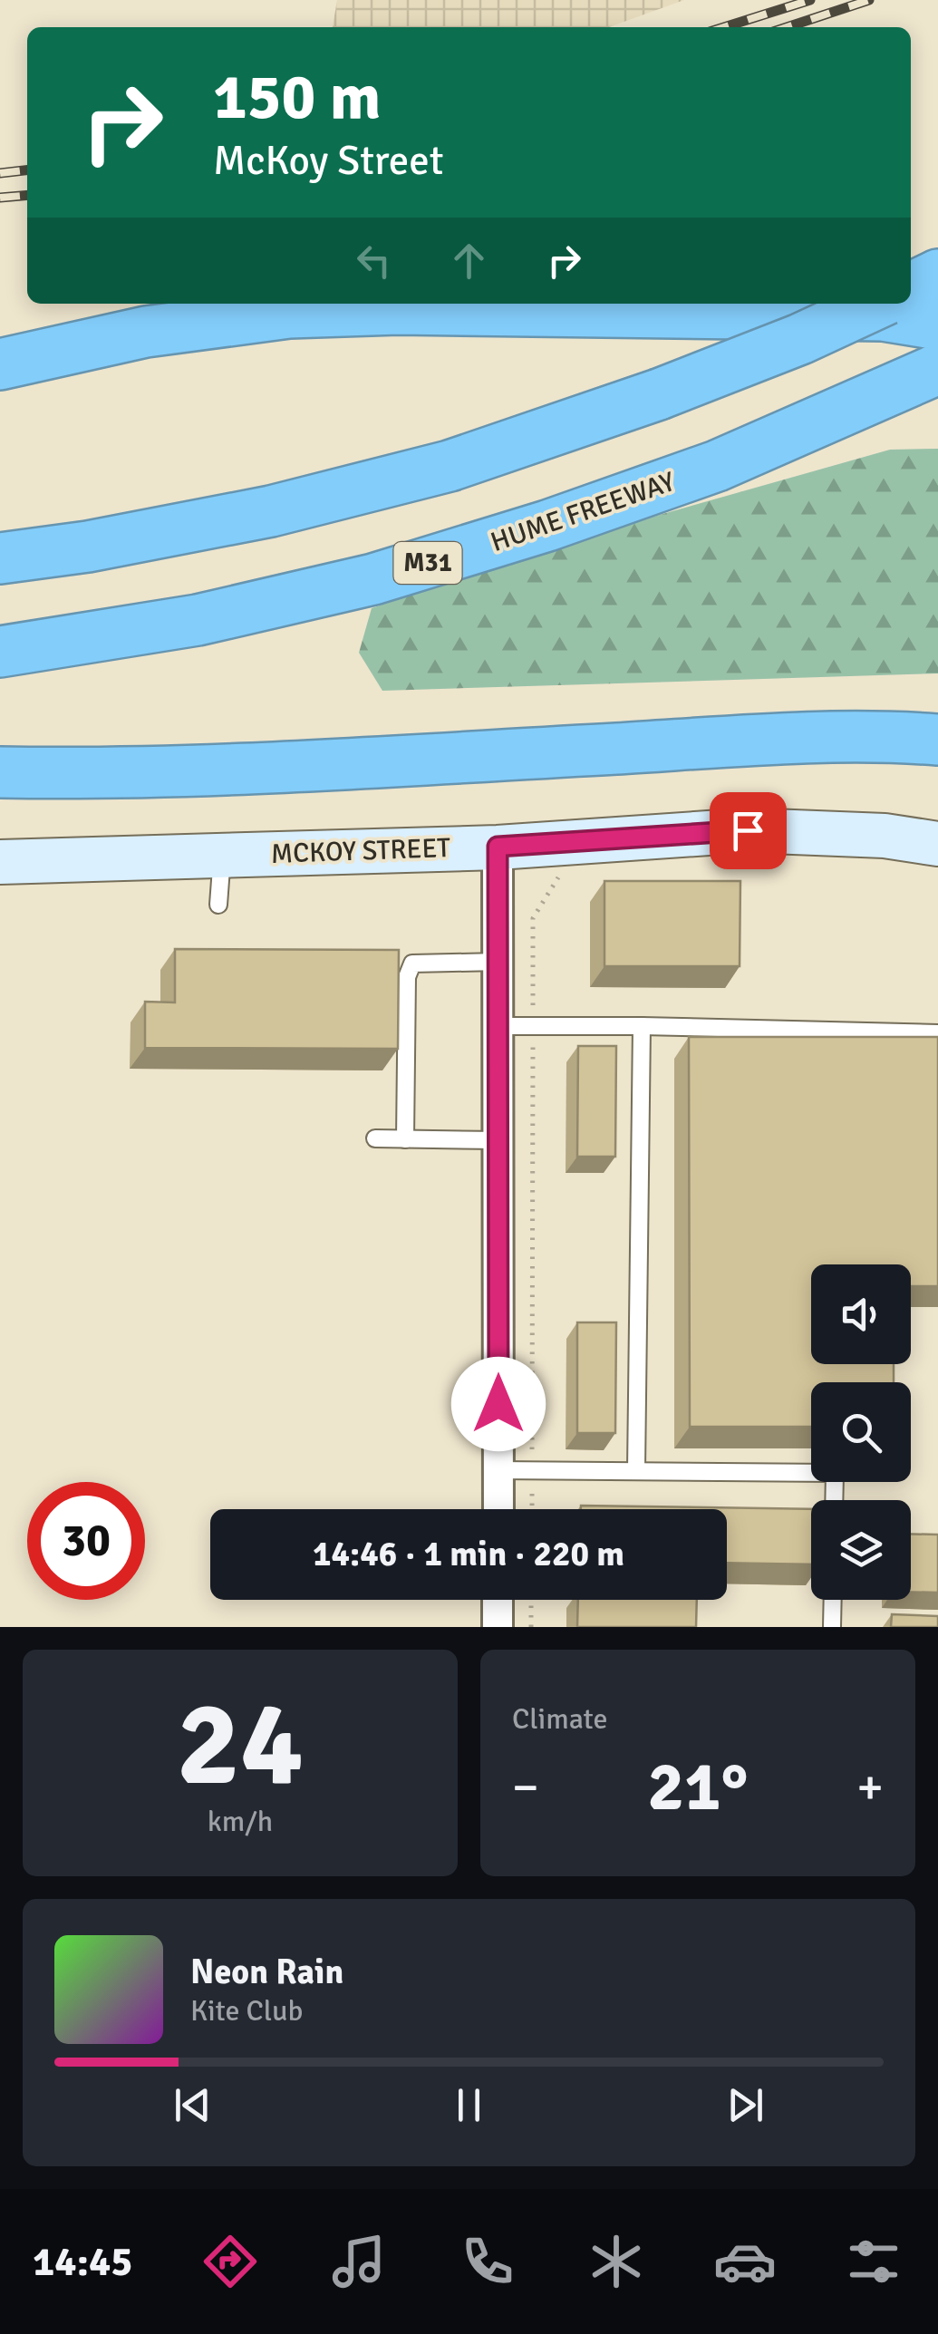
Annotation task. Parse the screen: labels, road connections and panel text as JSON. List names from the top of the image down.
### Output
{
  "streets": {
    "highway": ["HUME FREEWAY", "M31"],
    "street": ["MCKOY STREET"]
  },
  "page": {
    "turn": ["150 m", "McKoy Street"],
    "limit": "30",
    "trip": "14:46 · 1 min · 220 m",
    "tile": [
      ["24", "km/h"],
      "Climate"
    ],
    "heat": ["−", "21°", "+"],
    "song": ["Neon Rain", "Kite Club"],
    "tabs": "14:45"
  }
}
